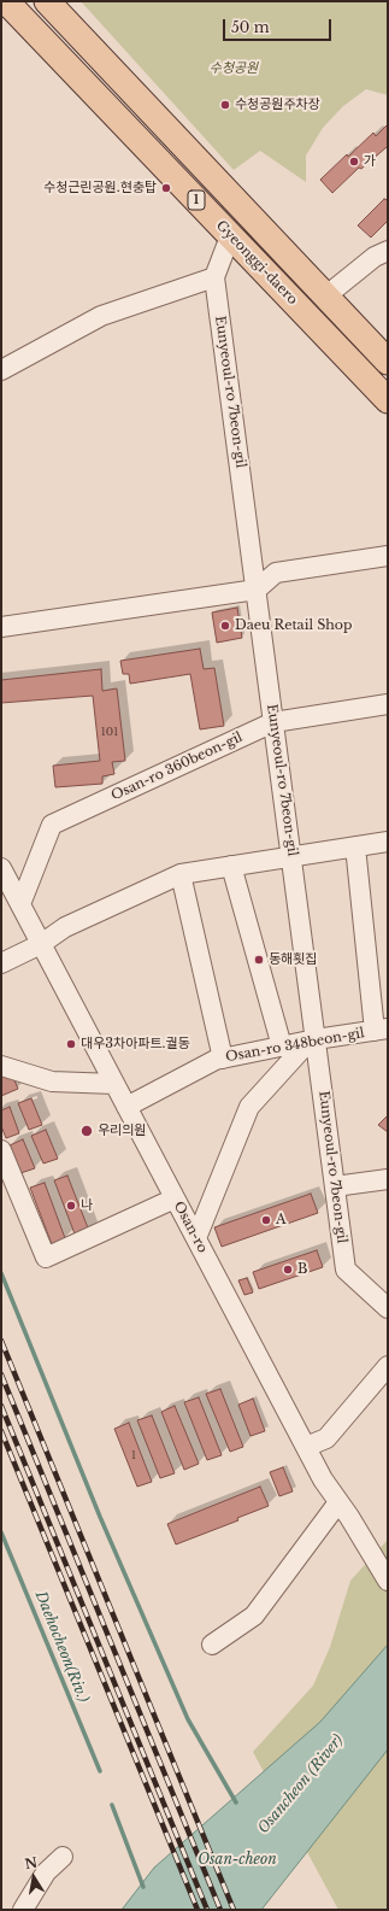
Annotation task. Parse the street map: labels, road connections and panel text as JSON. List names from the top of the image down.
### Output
{
  "streets": {
    "main road": ["1", "Gyeonggi-daero"],
    "street": [
      "Eunyeoul-ro 7beon-gil",
      "Osan-ro 360beon-gil",
      "Osan-ro 348beon-gil",
      "Osan-ro"
    ]
  },
  "crossings": [
    ["Gyeonggi-daero", "Eunyeoul-ro 7beon-gil"],
    ["Eunyeoul-ro 7beon-gil", "Osan-ro 360beon-gil"],
    ["Eunyeoul-ro 7beon-gil", "Osan-ro 348beon-gil"],
    ["Osan-ro 360beon-gil", "Osan-ro"],
    ["Osan-ro 348beon-gil", "Osan-ro"]
  ],
  "water": ["Daehocheon(Riv.)", "Osancheon (River)", "Osan-cheon"],
  "parks": ["수청공원"],
  "places": [
    "수청공원주차장",
    "가",
    "수청근린공원.현충탑",
    "Daeu Retail Shop",
    "동해횟집",
    "대우3차아파트.궐동",
    "우리의원",
    "나",
    "A",
    "B"
  ],
  "house_numbers": ["101", "1"],
  "scale_bar": "50 m",
  "north": "top"
}
